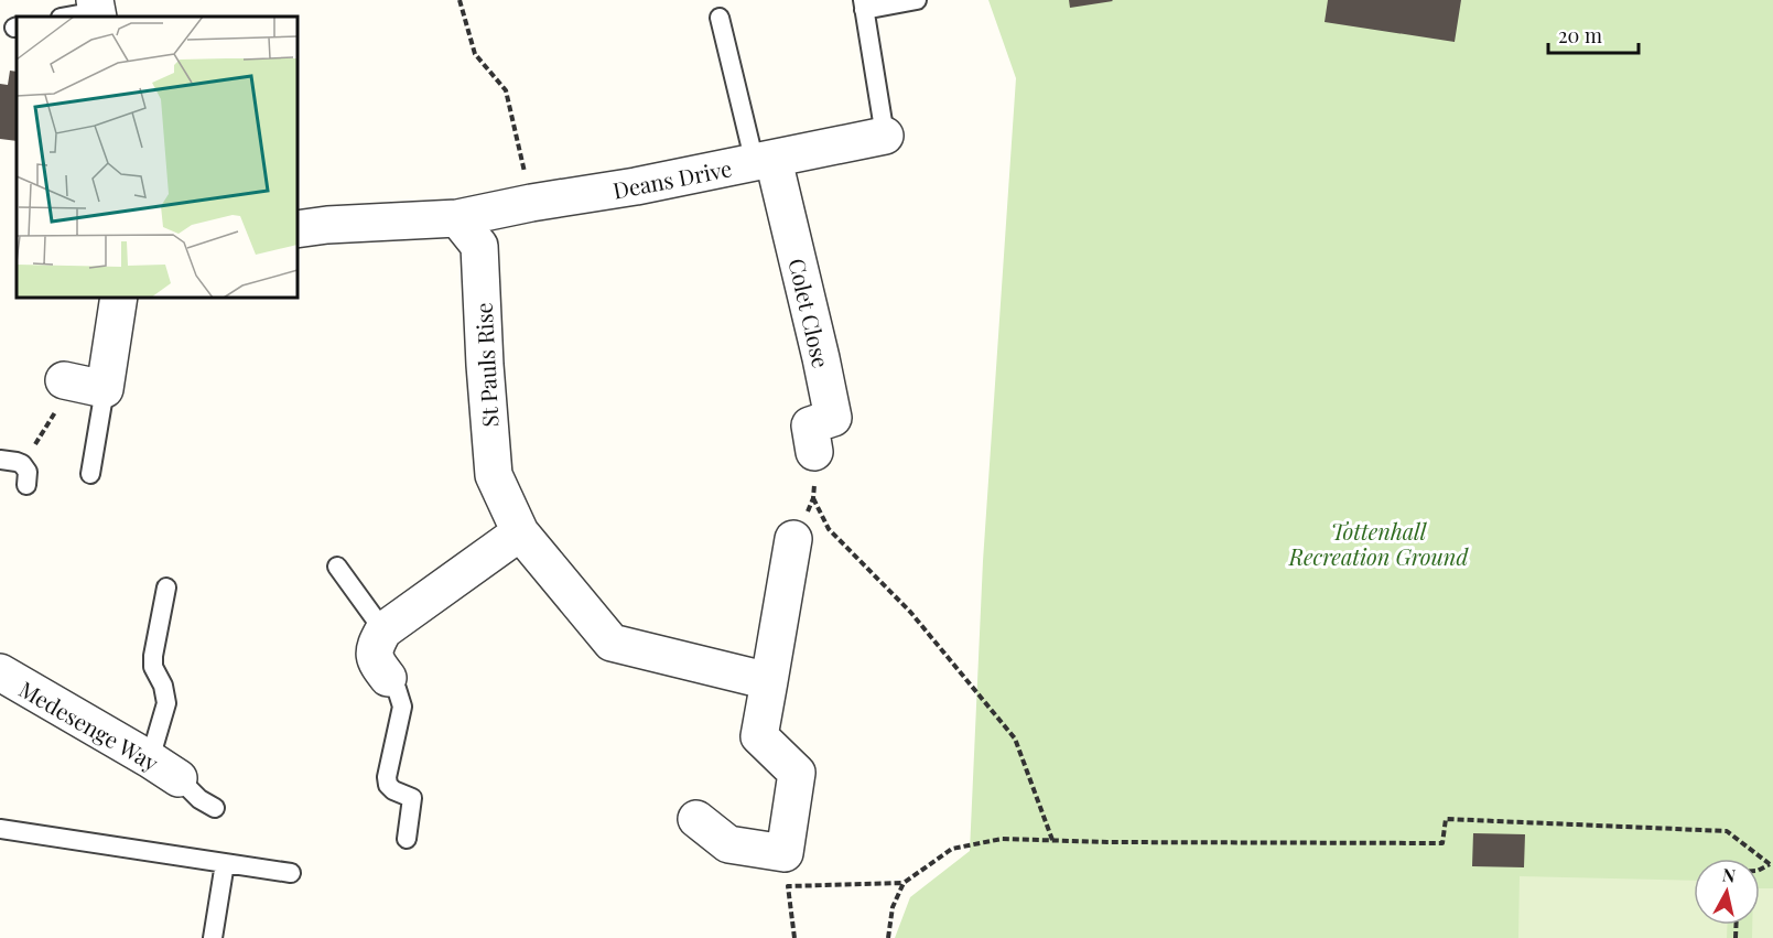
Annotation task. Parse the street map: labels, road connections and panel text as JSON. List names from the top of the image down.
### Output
{
  "streets": {
    "street": [
      "Deans Drive",
      "Colet Close",
      "St Pauls Rise",
      "Medesenge Way"
    ]
  },
  "crossings": [
    ["Deans Drive", "Colet Close"],
    ["Deans Drive", "St Pauls Rise"]
  ],
  "parks": ["Tottenhall Recreation Ground"],
  "scale_bar": "20 m",
  "north": "top"
}
